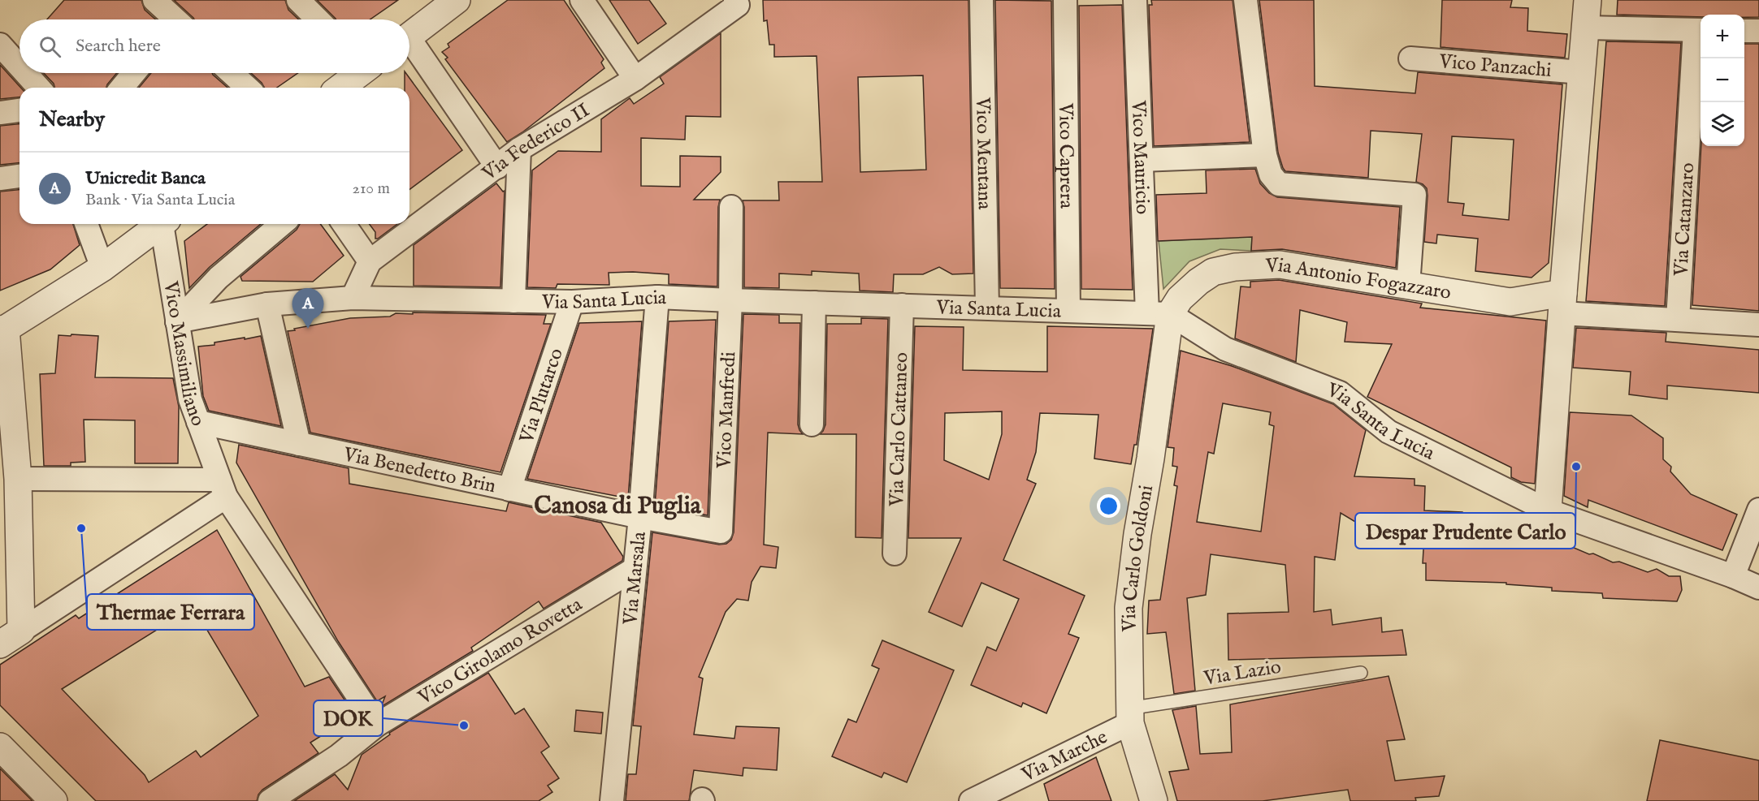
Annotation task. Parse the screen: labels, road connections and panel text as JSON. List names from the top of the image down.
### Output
{
  "streets": {
    "street": [
      "Vico Panzachi",
      "Via Federico II",
      "Vico Mentana",
      "Vico Caprera",
      "Vico Mauricio",
      "Via Catanzaro",
      "Via Antonio Fogazzaro",
      "Via Santa Lucia",
      "Vico Massimiliano",
      "Via Plutarco",
      "Vico Manfredi",
      "Via Carlo Cattaneo",
      "Via Benedetto Brin",
      "Via Carlo Goldoni",
      "Via Marsala",
      "Vico Girolamo Rovetta",
      "Via Marche"
    ],
    "lane": ["Via Lazio"]
  },
  "crossings": [
    ["Via Federico II", "Via Santa Lucia"],
    ["Vico Mentana", "Via Santa Lucia"],
    ["Vico Caprera", "Via Santa Lucia"],
    ["Vico Mauricio", "Via Antonio Fogazzaro"],
    ["Vico Mauricio", "Via Santa Lucia"],
    ["Vico Mauricio", "Via Carlo Goldoni"],
    ["Via Antonio Fogazzaro", "Via Santa Lucia"],
    ["Via Antonio Fogazzaro", "Via Carlo Goldoni"],
    ["Via Santa Lucia", "Vico Massimiliano"],
    ["Via Santa Lucia", "Via Plutarco"],
    ["Via Santa Lucia", "Vico Manfredi"],
    ["Via Santa Lucia", "Via Carlo Cattaneo"],
    ["Via Santa Lucia", "Via Carlo Goldoni"],
    ["Via Santa Lucia", "Via Marsala"],
    ["Vico Massimiliano", "Via Benedetto Brin"],
    ["Vico Massimiliano", "Vico Girolamo Rovetta"],
    ["Via Plutarco", "Via Benedetto Brin"],
    ["Vico Manfredi", "Via Benedetto Brin"],
    ["Vico Manfredi", "Via Marsala"],
    ["Via Benedetto Brin", "Via Marsala"],
    ["Via Carlo Goldoni", "Via Lazio"],
    ["Via Carlo Goldoni", "Via Marche"],
    ["Via Marsala", "Vico Girolamo Rovetta"],
    ["Via Lazio", "Via Marche"]
  ],
  "districts": ["Canosa di Puglia"],
  "places": ["Despar Prudente Carlo", "Thermae Ferrara", "DOK"],
  "page": {
    "map_buttons": ["+", "−"],
    "search": "Search here",
    "heading": "Nearby",
    "list": [
      {
        "mark": "A",
        "name": "Unicredit Banca",
        "note": "Bank · Via Santa Lucia",
        "value": "210 m"
      }
    ],
    "pins": "A"
  }
}
